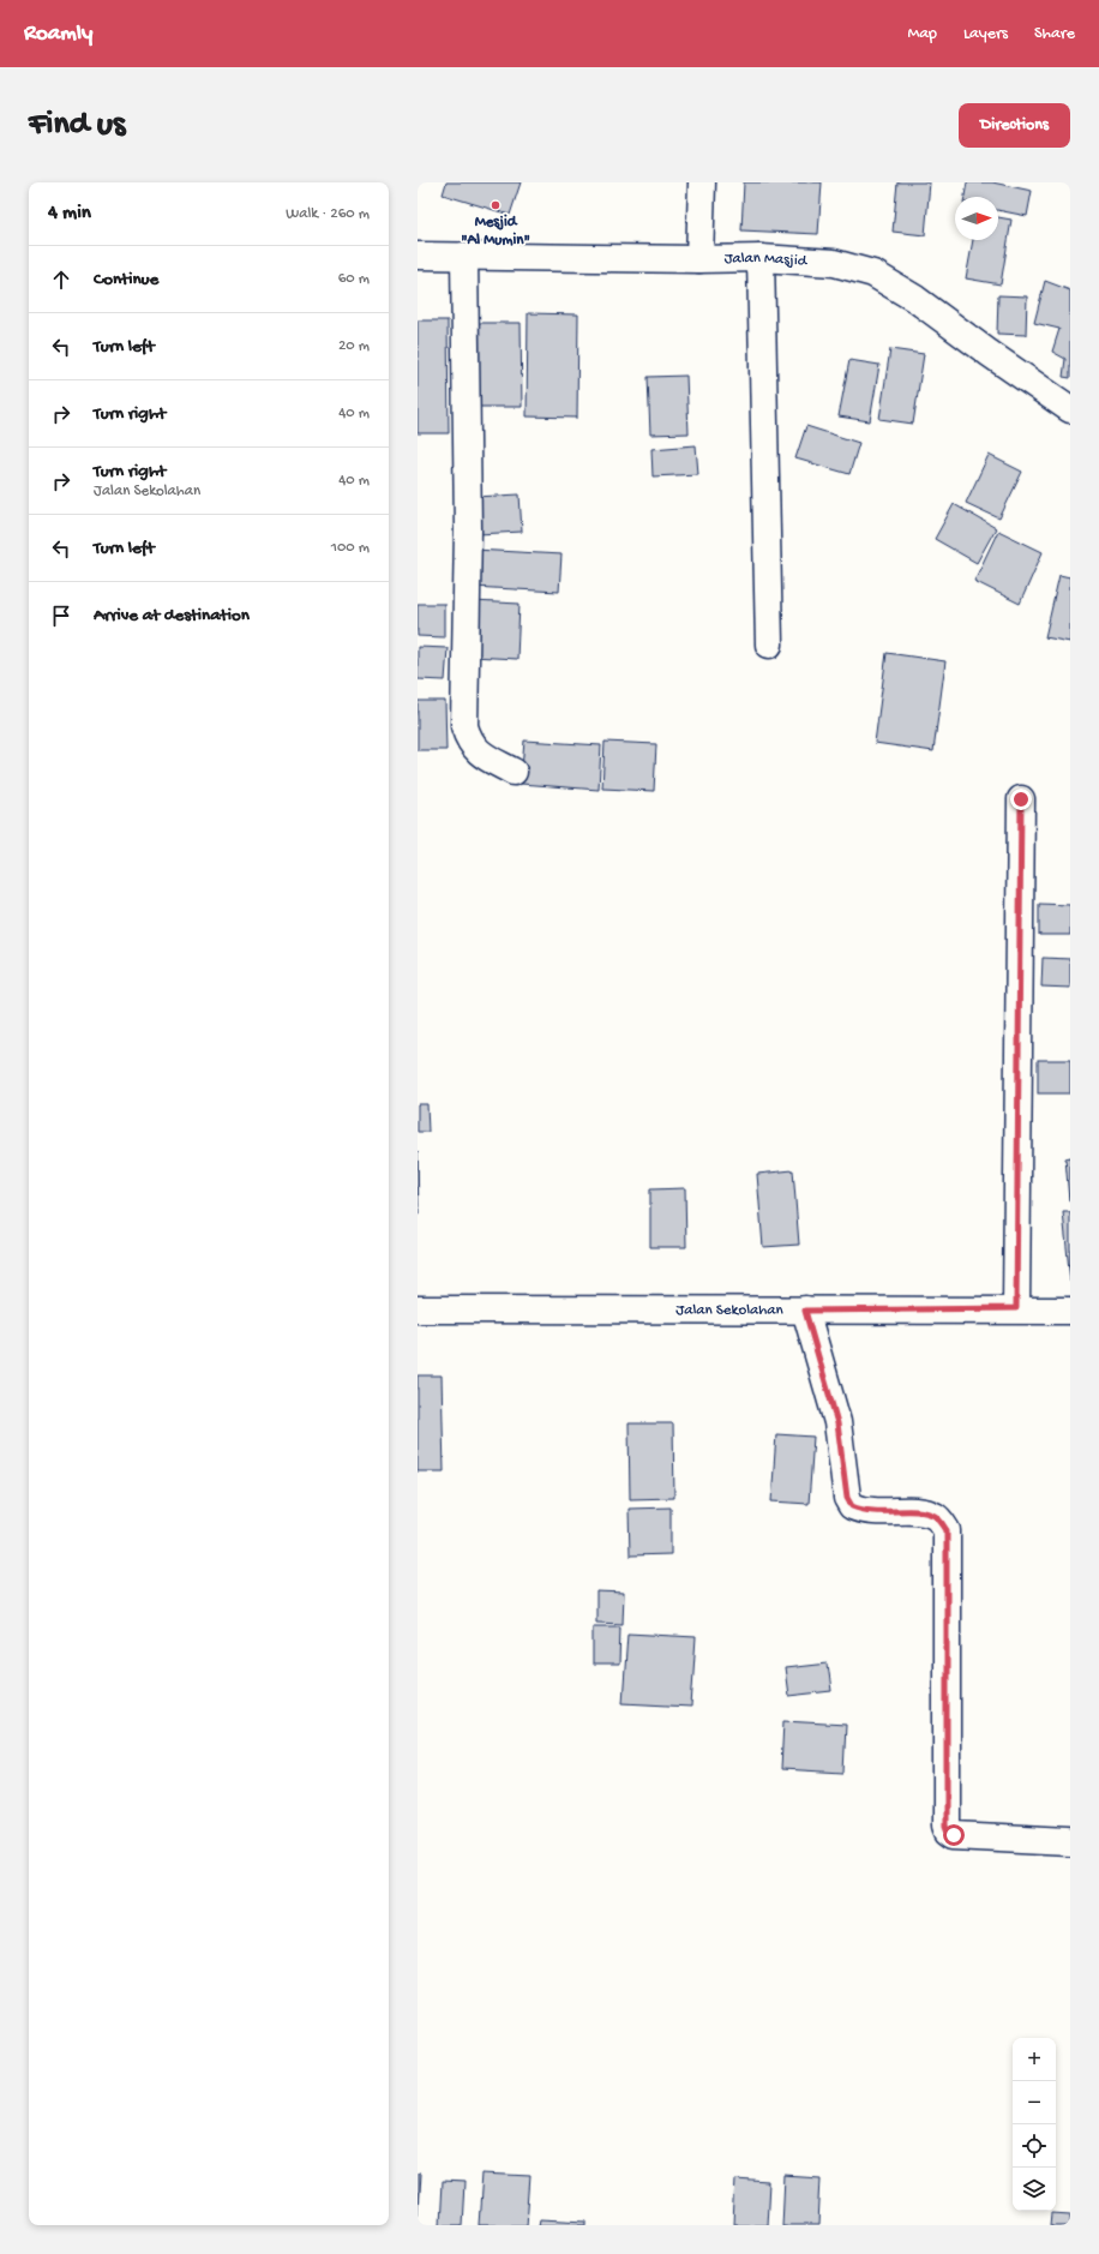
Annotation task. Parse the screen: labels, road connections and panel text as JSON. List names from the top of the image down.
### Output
{
  "streets": {
    "street": ["Jalan Masjid", "Jalan Sekolahan"]
  },
  "places": ["Mesjid \"Al Mumin\""],
  "north": "right",
  "page": {
    "header": "Roamly",
    "nav": ["Map", "Layers", "Share"],
    "buttons": "Directions",
    "title": "Find us",
    "heading": ["4 min", "Walk · 260 m"],
    "list": [
      ["Continue", "60 m"],
      ["Turn left", "20 m"],
      ["Turn right", "40 m"],
      ["Turn right", "Jalan Sekolahan", "40 m"],
      ["Turn left", "100 m"],
      "Arrive at destination"
    ],
    "map_buttons": ["+", "−"]
  }
}
